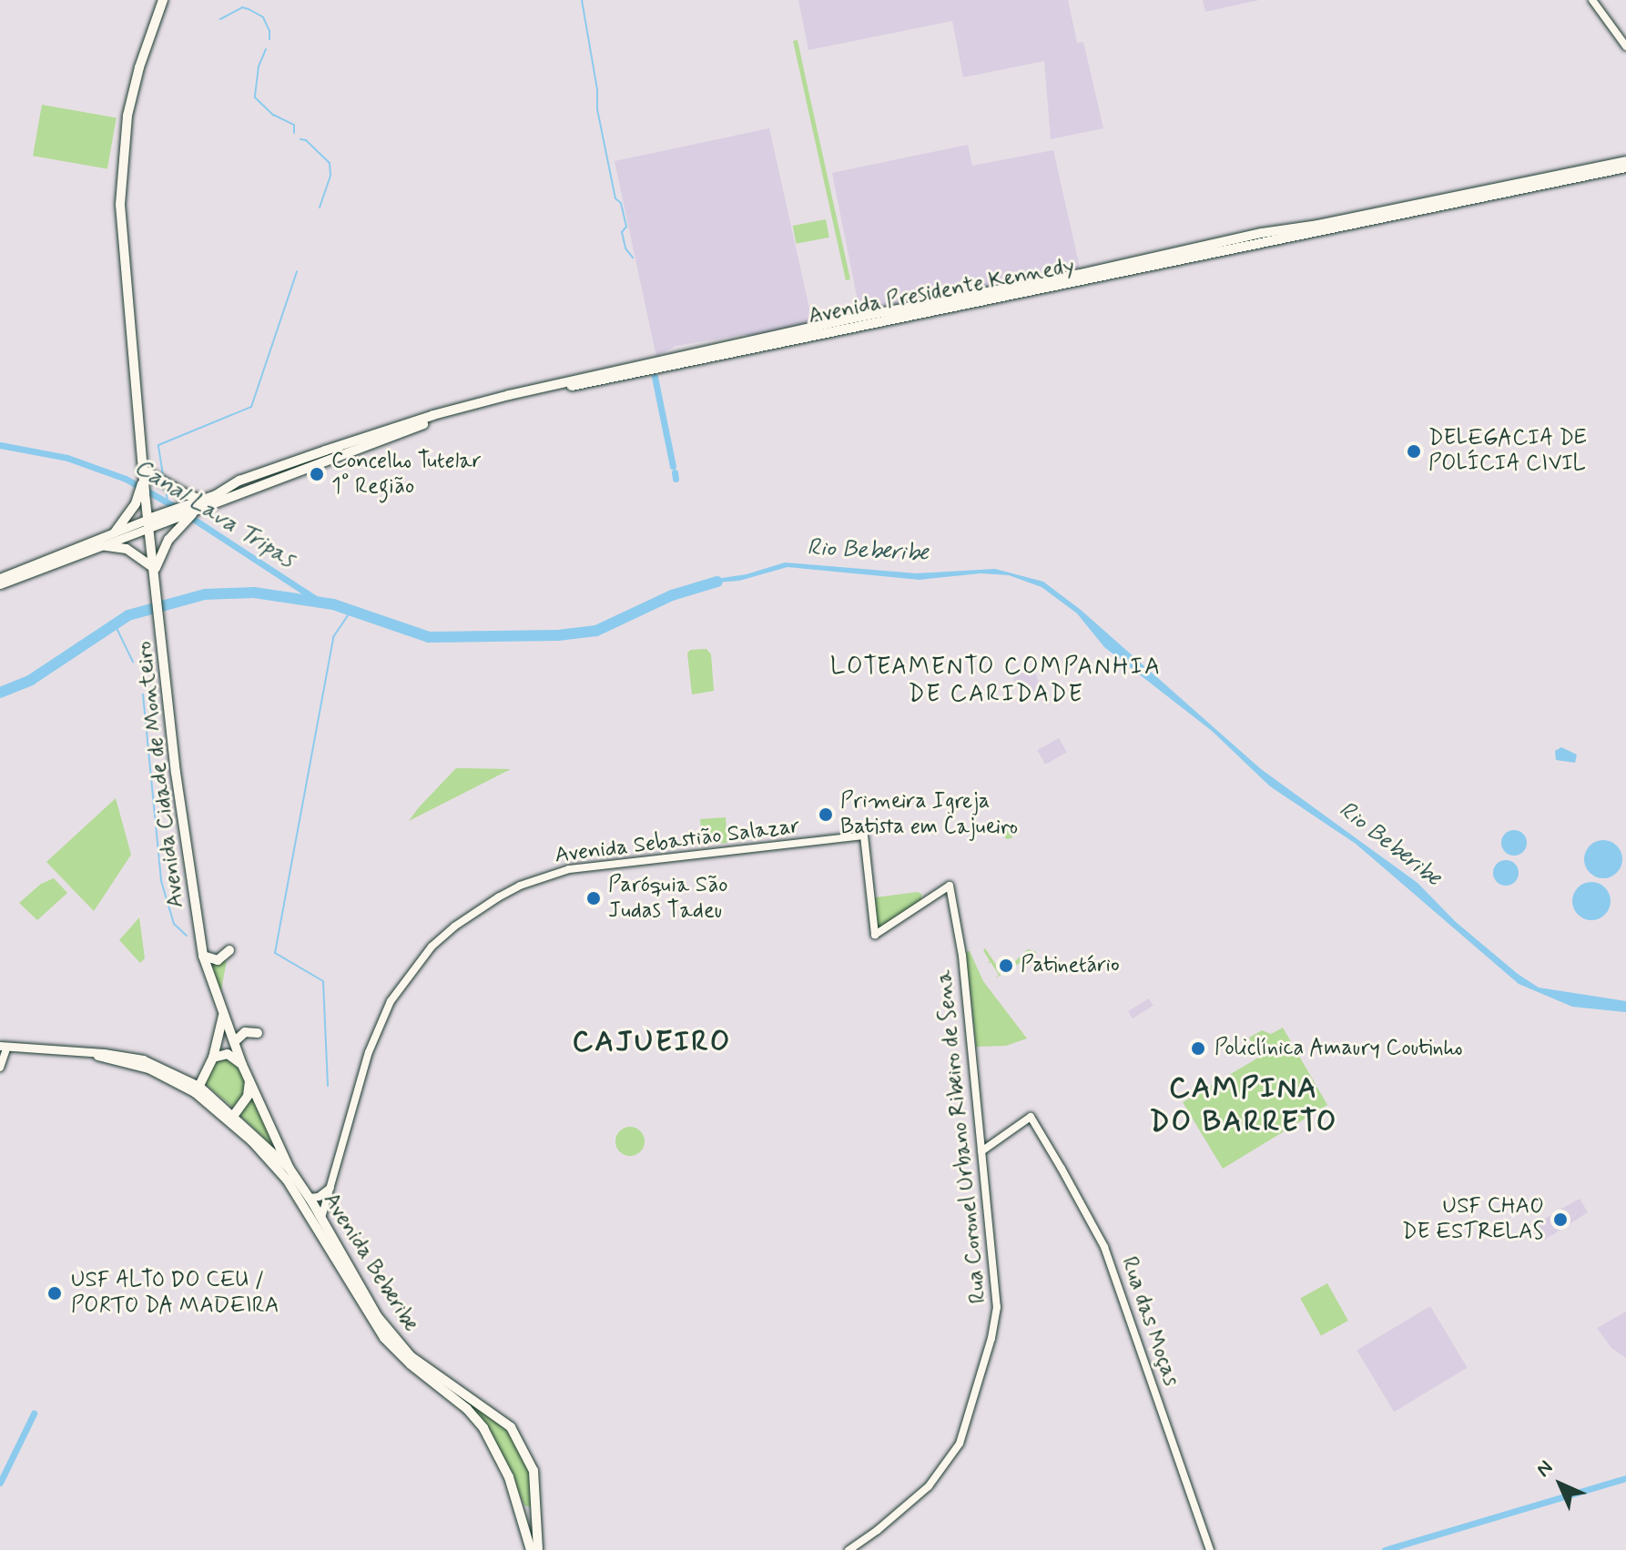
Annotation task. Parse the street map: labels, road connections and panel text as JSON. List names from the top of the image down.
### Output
{
  "streets": {
    "main road": ["Avenida Presidente Kennedy", "Avenida Cidade de Monteiro", "Avenida Beberibe"],
    "street": ["Avenida Sebastião Salazar", "Rua Coronel Urbano Ribeiro de Sena", "Rua das Moças"]
  },
  "crossings": [
    ["Avenida Presidente Kennedy", "Avenida Cidade de Monteiro"],
    ["Avenida Cidade de Monteiro", "Avenida Beberibe"],
    ["Avenida Sebastião Salazar", "Rua Coronel Urbano Ribeiro de Sena"],
    ["Avenida Sebastião Salazar", "Avenida Beberibe"],
    ["Rua Coronel Urbano Ribeiro de Sena", "Rua das Moças"]
  ],
  "districts": ["LOTEAMENTO COMPANHIA DE CARIDADE", "CAJUEIRO", "CAMPINA DO BARRETO"],
  "water": ["Canal Lava Tripas", "Rio Beberibe"],
  "places": [
    "DELEGACIA DE POLÍCIA CIVIL",
    "Concelho Tutelar 1° Região",
    "Primeira Igreja Batista em Cajueiro",
    "Paróquia São Judas Tadeu",
    "Patinetário",
    "Policlínica Amaury Coutinho",
    "USF CHAO DE ESTRELAS",
    "USF ALTO DO CEU / PORTO DA MADEIRA"
  ],
  "north": "top left"
}
